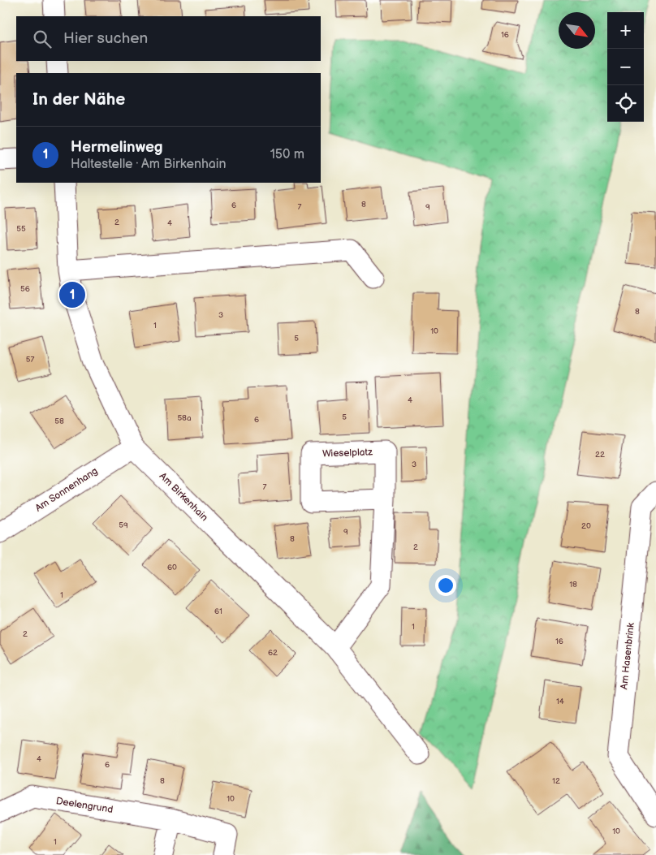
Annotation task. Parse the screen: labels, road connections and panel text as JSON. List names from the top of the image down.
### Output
{
  "streets": {
    "street": [
      "Am Sonnenhang",
      "Am Birkenhain",
      "Am Hasenbrink",
      "Deelengrund"
    ]
  },
  "crossings": [
    ["Am Sonnenhang", "Am Birkenhain"]
  ],
  "house_numbers": [
    "16",
    "8",
    "6",
    "7",
    "9",
    "2",
    "4",
    "55",
    "56",
    "8",
    "3",
    "1",
    "10",
    "5",
    "57",
    "4",
    "5",
    "58a",
    "6",
    "58",
    "22",
    "3",
    "7",
    "59",
    "20",
    "9",
    "8",
    "2",
    "60",
    "18",
    "1",
    "61",
    "1",
    "2",
    "16",
    "62",
    "14",
    "4",
    "6",
    "8",
    "12",
    "10",
    "10",
    "1"
  ],
  "north": "bottom right",
  "page": {
    "map_buttons": ["+", "−"],
    "search": "Hier suchen",
    "heading": "In der Nähe",
    "list": [
      {
        "mark": "1",
        "name": "Hermelinweg",
        "note": "Haltestelle · Am Birkenhain",
        "value": "150 m"
      }
    ],
    "pins": "1"
  }
}
